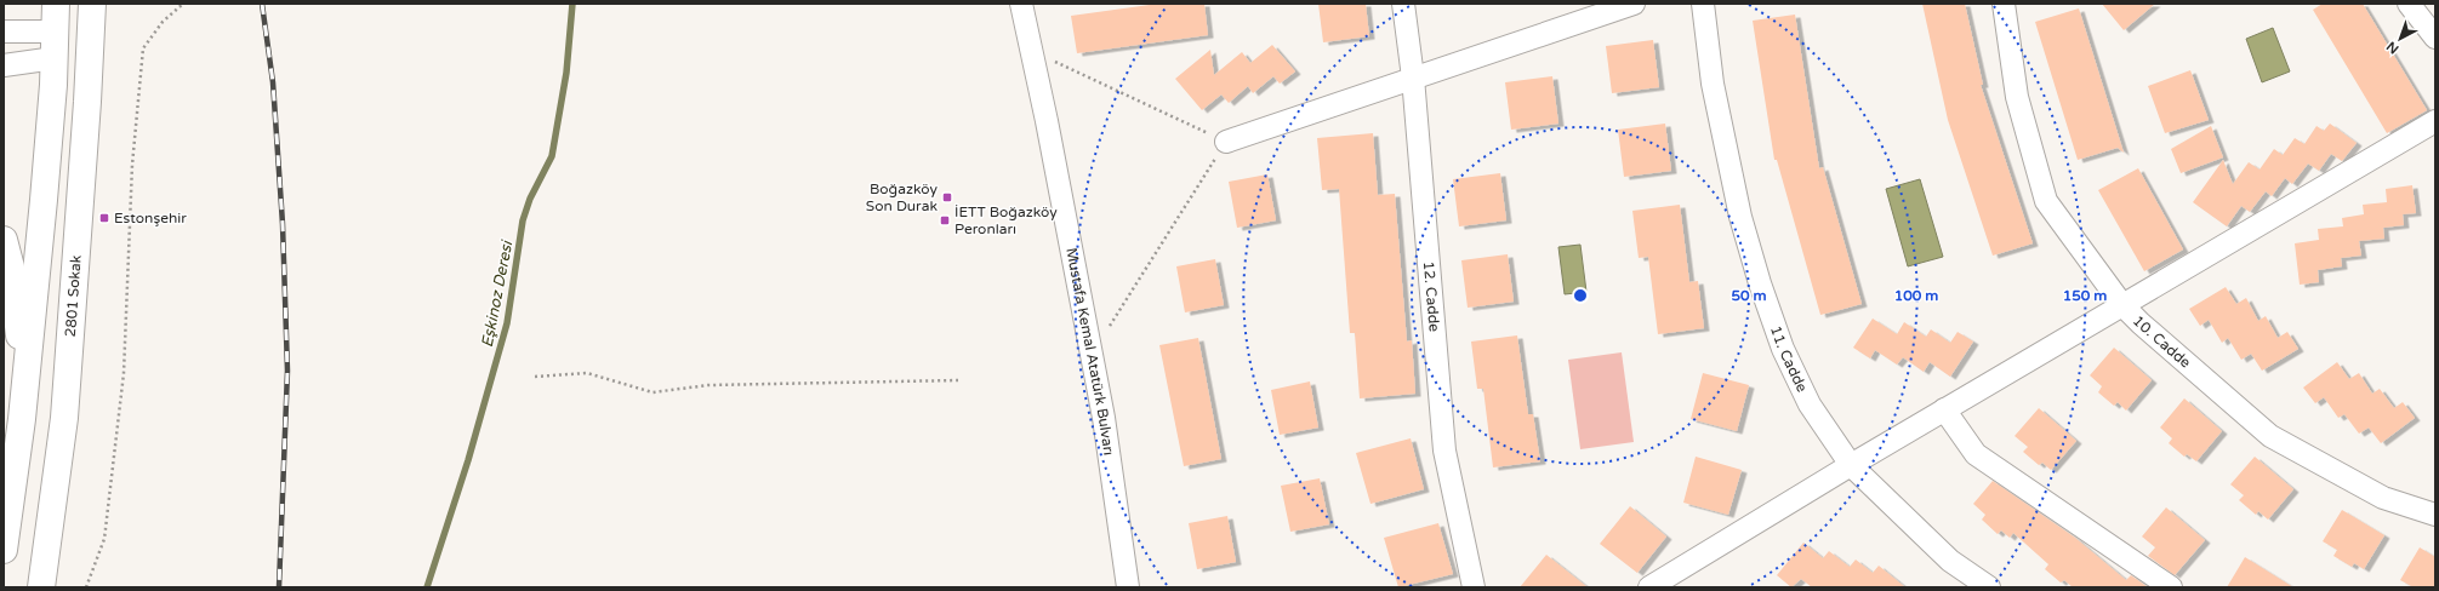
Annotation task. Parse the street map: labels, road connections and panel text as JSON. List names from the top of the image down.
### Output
{
  "streets": {
    "main road": ["2801 Sokak"],
    "street": [
      "12. Cadde",
      "10. Cadde",
      "Mustafa Kemal Atatürk Bulvarı",
      "11. Cadde"
    ]
  },
  "water": ["Eşkinoz Deresi"],
  "places": {
    "transit": ["Boğazköy Son Durak", "Estonşehir", "İETT Boğazköy Peronları"]
  },
  "north": "bottom left",
  "rings": ["50 m", "100 m", "150 m"]
}
